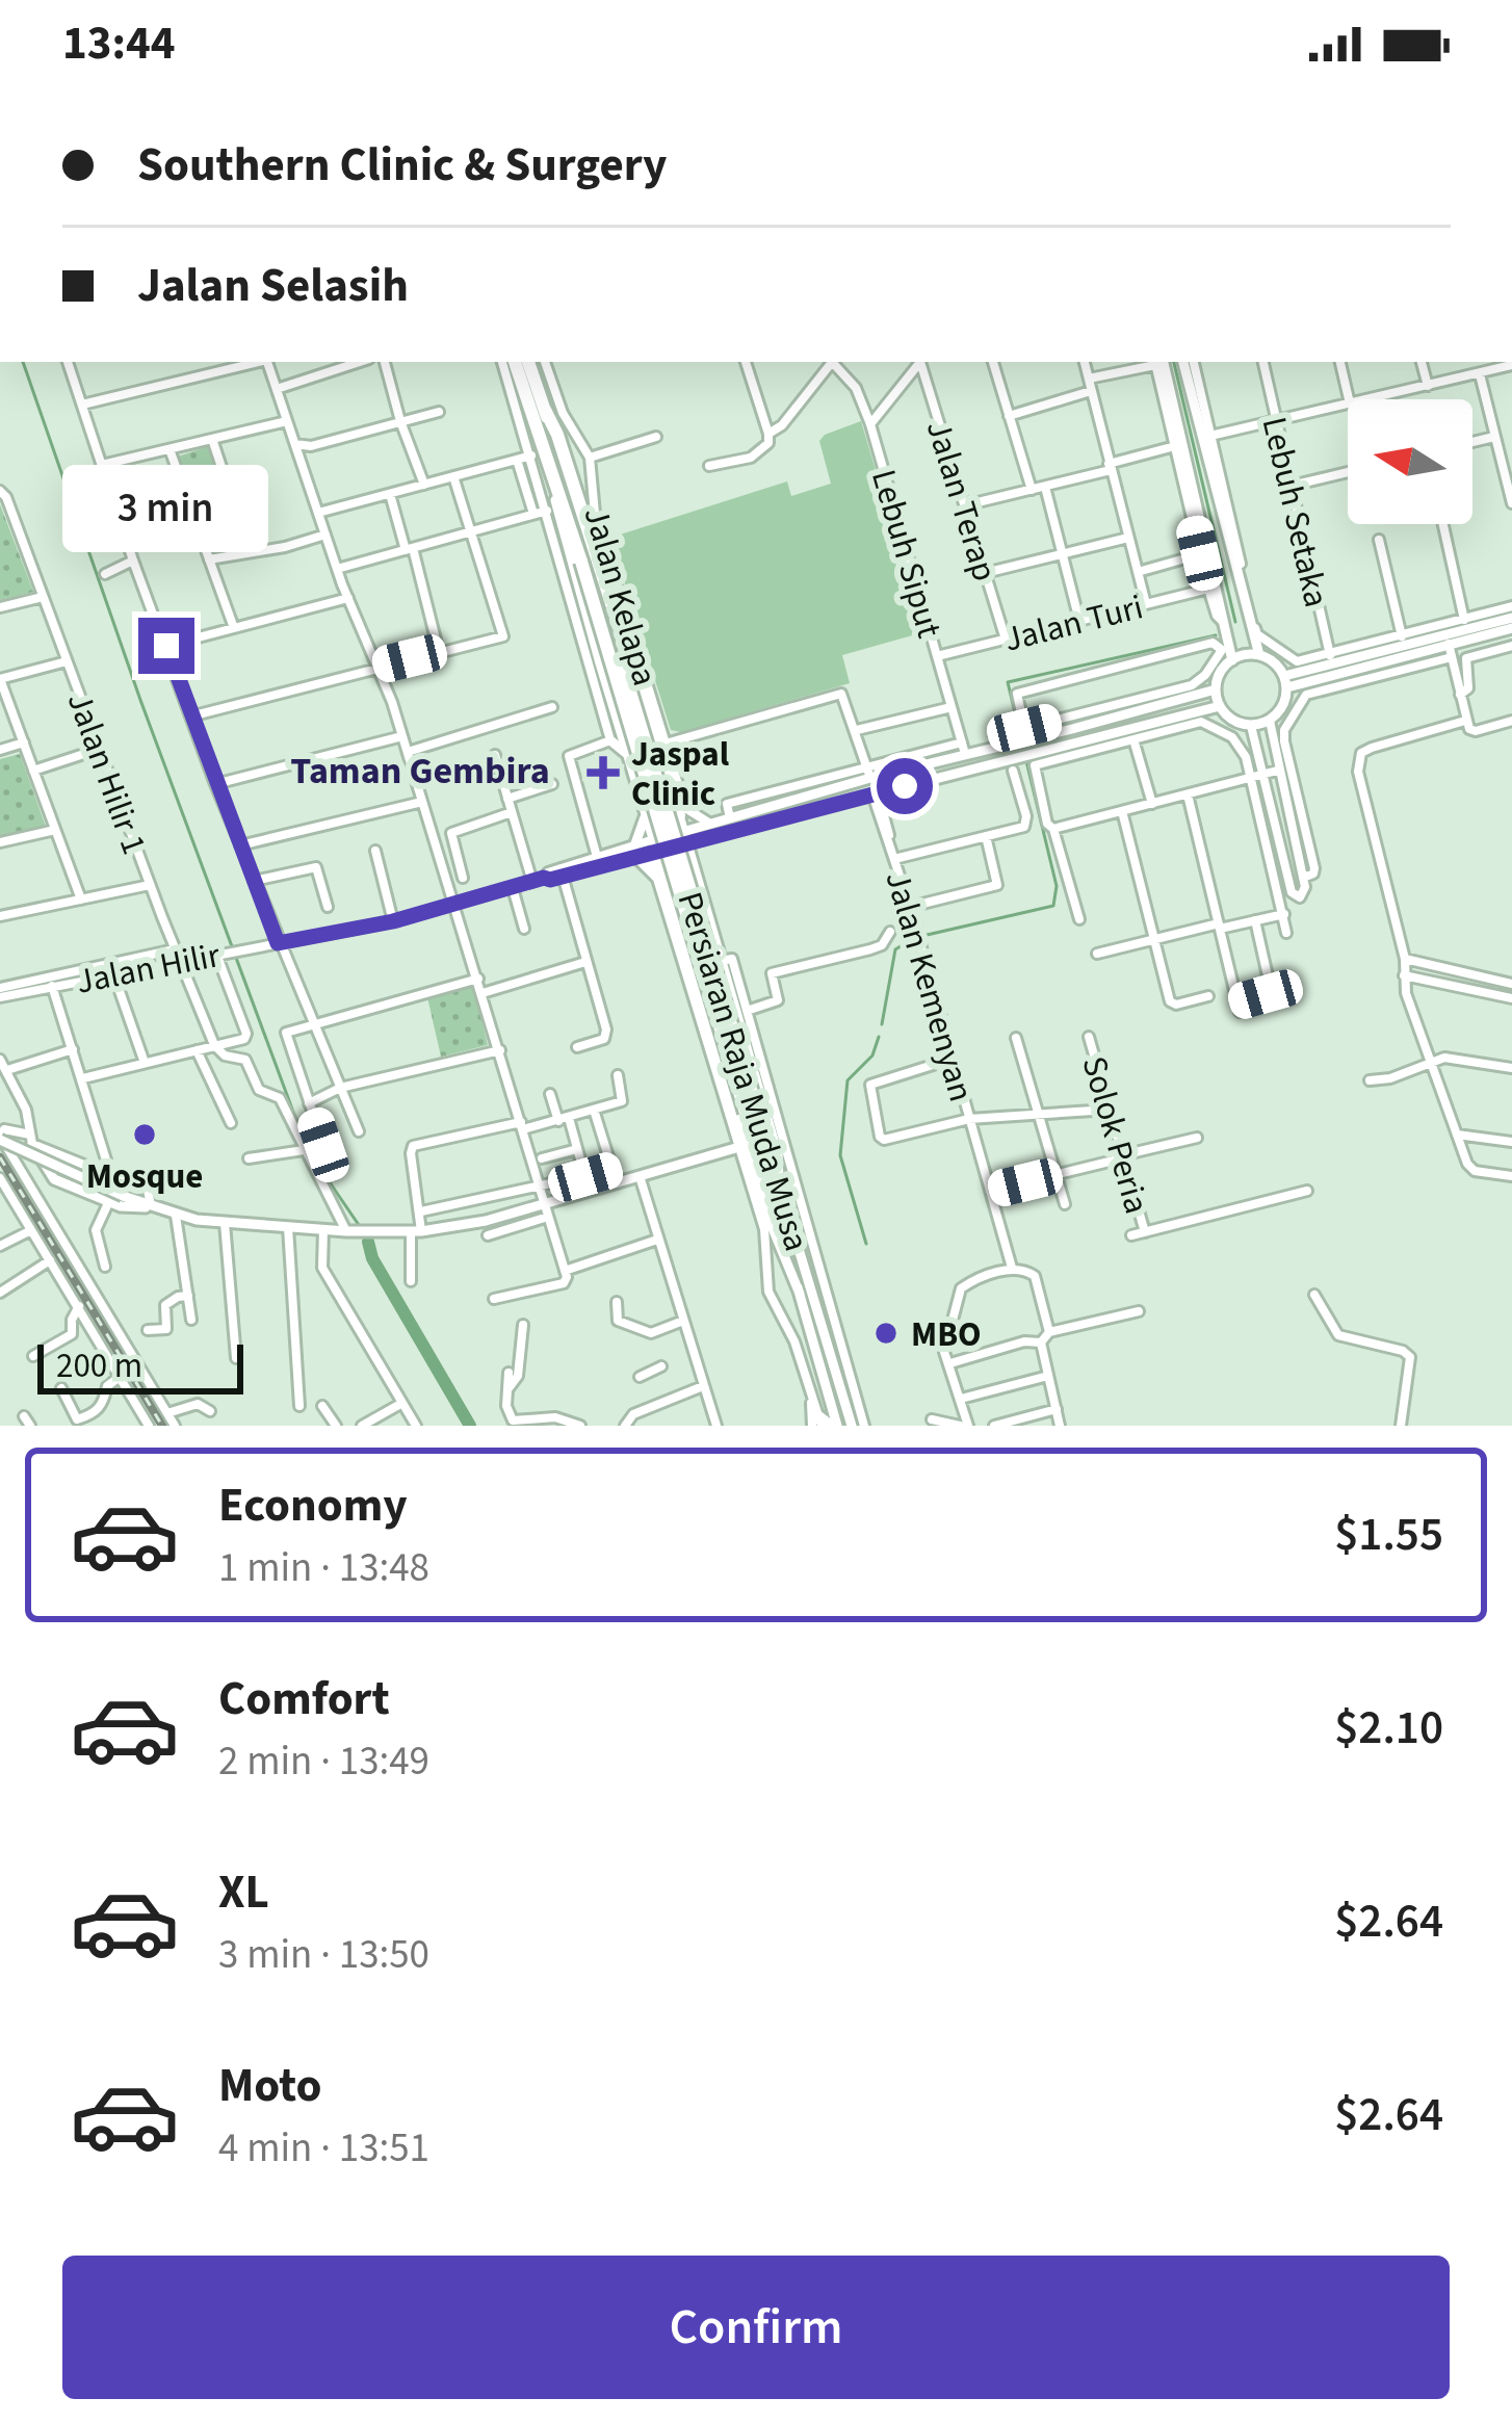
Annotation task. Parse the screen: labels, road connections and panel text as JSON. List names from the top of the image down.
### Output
{
  "streets": {
    "highway": ["Persiaran Raja Muda Musa"],
    "street": [
      "Jalan Terap",
      "Lebuh Setaka",
      "Lebuh Siput",
      "Jalan Kelapa",
      "Jalan Turi",
      "Jalan Hilir 1",
      "Jalan Hilir",
      "Jalan Kemenyan",
      "Solok Peria"
    ]
  },
  "crossings": [
    ["Jalan Terap", "Jalan Turi"],
    ["Lebuh Siput", "Jalan Turi"],
    ["Jalan Hilir 1", "Jalan Hilir"]
  ],
  "districts": ["Taman Gembira"],
  "places": {
    "health": ["Jaspal Clinic"],
    "other": ["Mosque", "MBO"]
  },
  "scale_bar": "200 m",
  "north": "left",
  "page": {
    "status": "13:44",
    "banner": ["Southern Clinic & Surgery", "Jalan Selasih"],
    "bubble": "3 min",
    "scale": "200 m",
    "list": [
      {
        "name": "Economy",
        "note": "1 min · 13:48",
        "value": "$1.55"
      },
      {
        "name": "Comfort",
        "note": "2 min · 13:49",
        "value": "$2.10"
      },
      {
        "name": "XL",
        "note": "3 min · 13:50",
        "value": "$2.64"
      },
      {
        "name": "Moto",
        "note": "4 min · 13:51",
        "value": "$2.64"
      }
    ],
    "buttons": "Confirm"
  }
}
